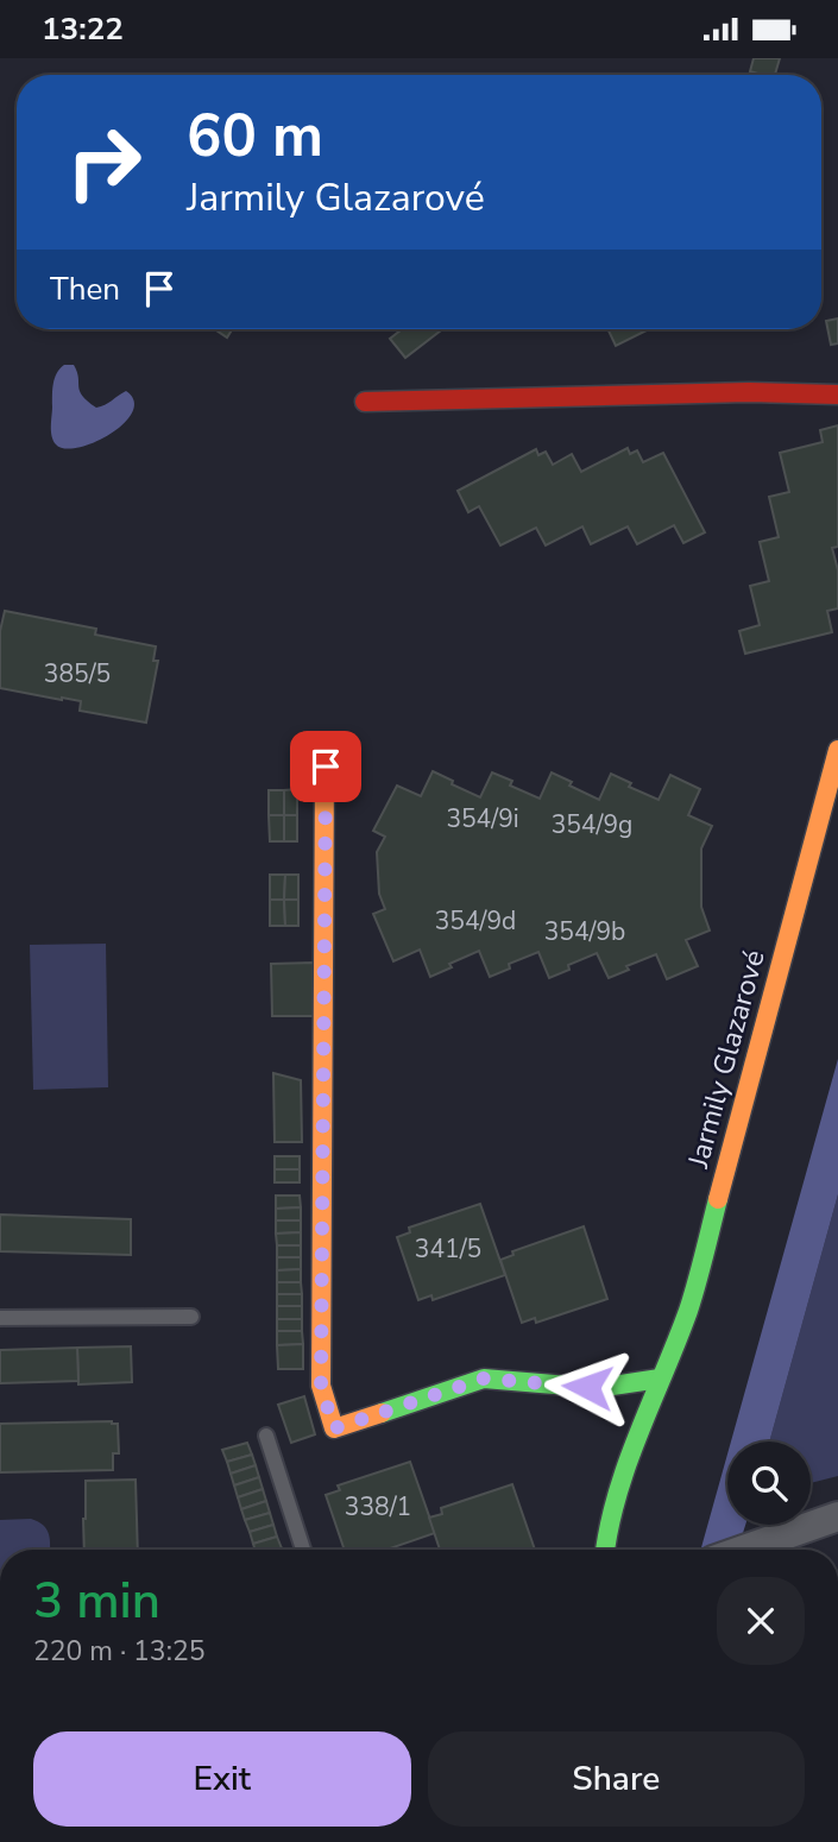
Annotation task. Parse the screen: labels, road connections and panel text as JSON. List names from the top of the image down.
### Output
{
  "streets": {
    "street": ["Jarmily Glazarové"]
  },
  "house_numbers": [
    "385/5",
    "354/9i",
    "354/9g",
    "354/9d",
    "354/9b",
    "341/5",
    "338/1"
  ],
  "page": {
    "status": "13:22",
    "turn": ["60 m", "Jarmily Glazarové"],
    "then": "Then",
    "heading": ["3 min", "220 m · 13:25"],
    "buttons": ["Exit", "Share"]
  }
}
